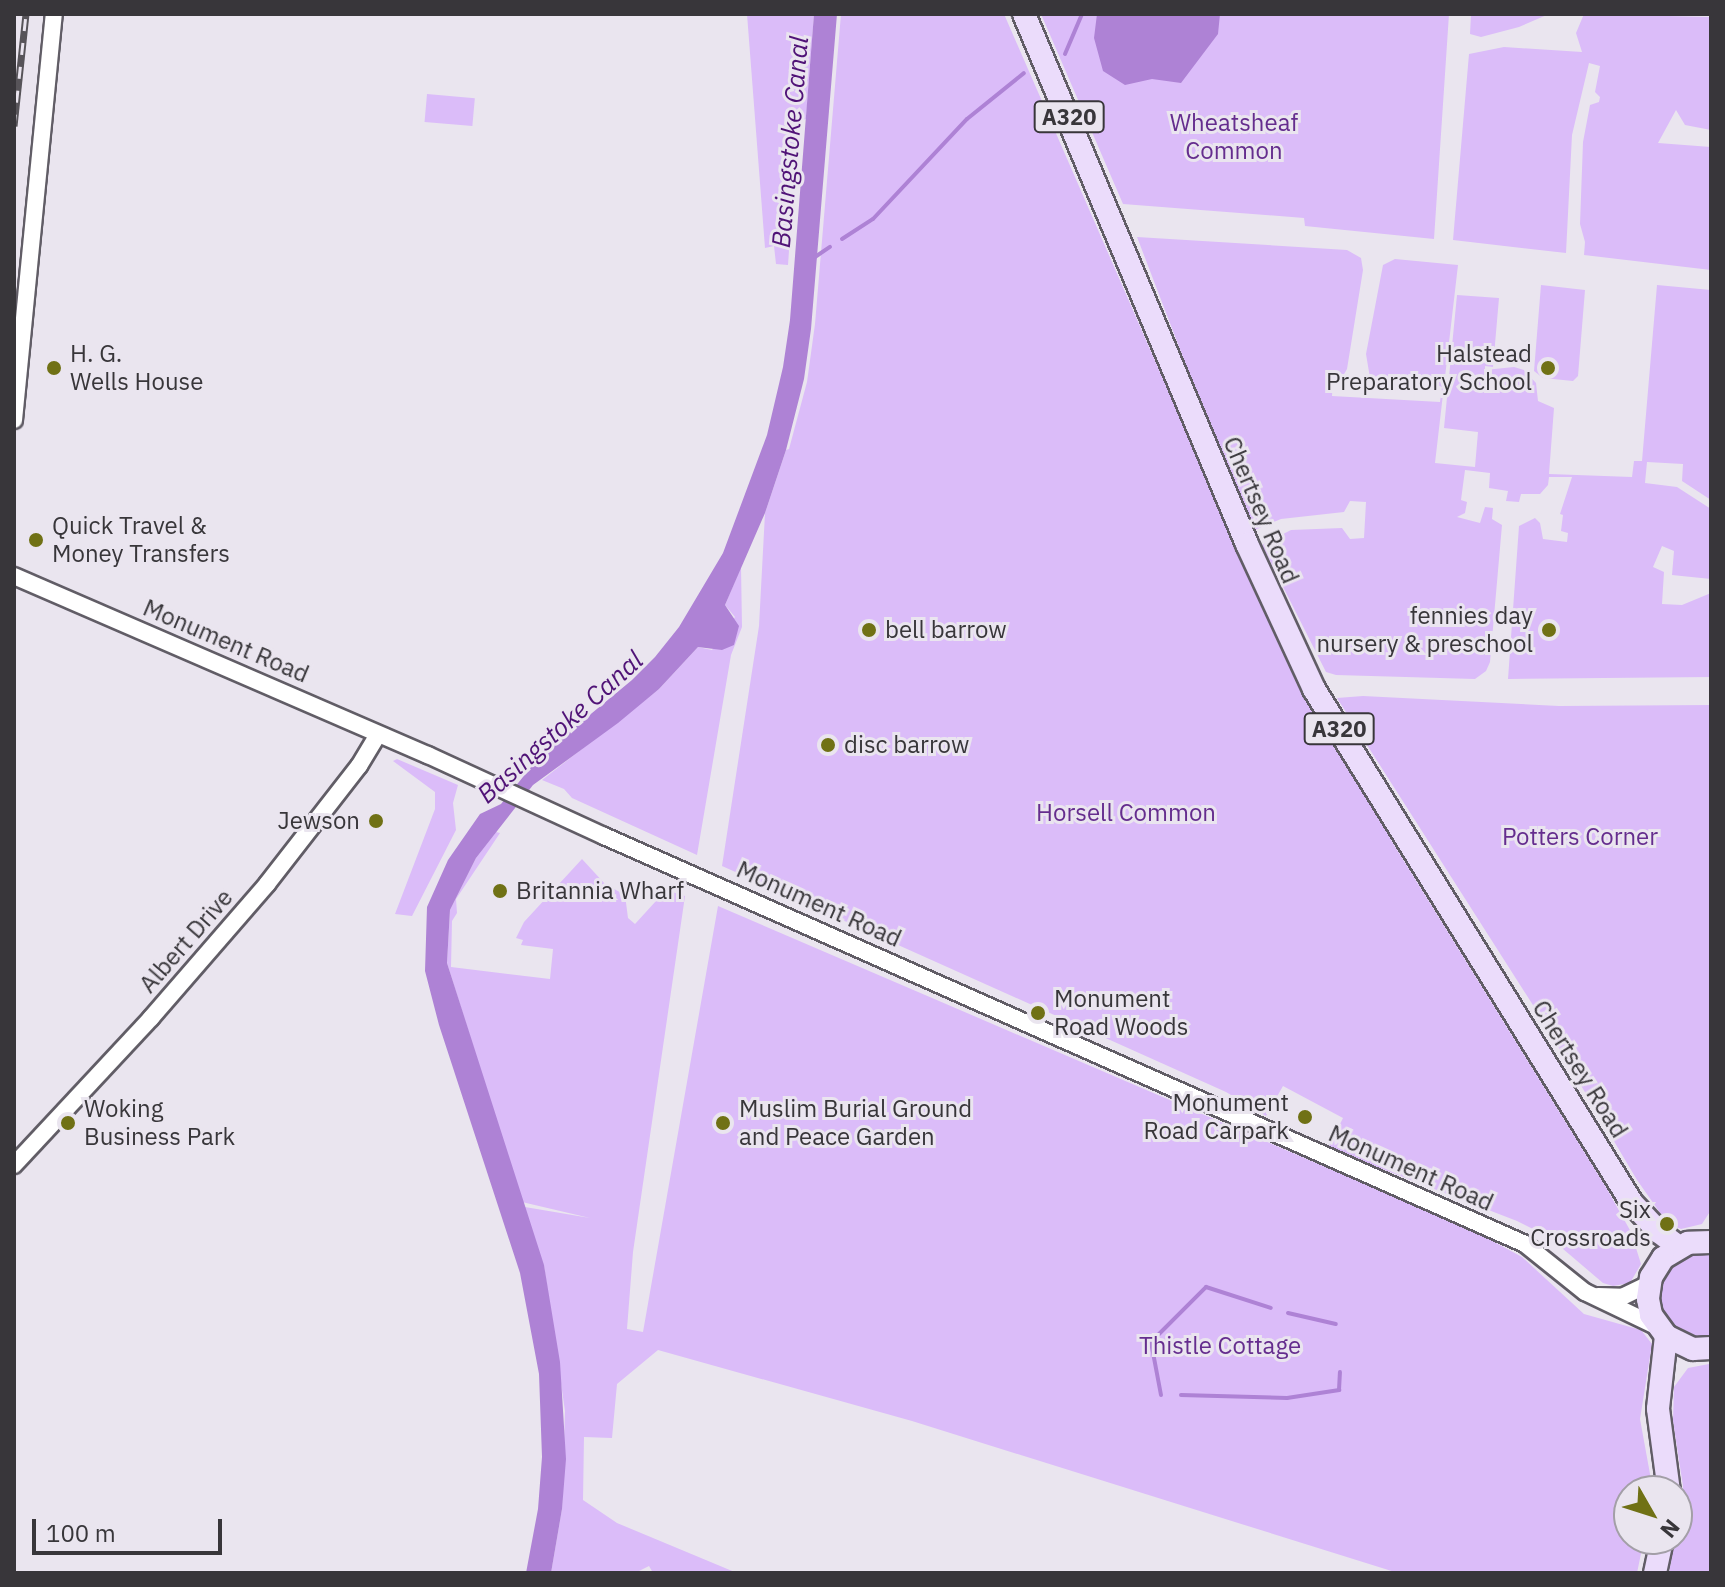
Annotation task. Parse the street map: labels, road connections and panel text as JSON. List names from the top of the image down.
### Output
{
  "streets": {
    "main road": ["A320", "Chertsey Road"],
    "street": ["Monument Road", "Albert Drive"]
  },
  "crossings": [
    ["Chertsey Road", "Monument Road"],
    ["Monument Road", "Albert Drive"]
  ],
  "water": ["Basingstoke Canal"],
  "parks": [
    "Wheatsheaf Common",
    "Horsell Common",
    "Potters Corner",
    "Thistle Cottage"
  ],
  "places": [
    "H. G. Wells House",
    "Halstead Preparatory School",
    "Quick Travel & Money Transfers",
    "bell barrow",
    "fennies day nursery & preschool",
    "disc barrow",
    "Jewson",
    "Britannia Wharf",
    "Monument Road Woods",
    "Monument Road Carpark",
    "Woking Business Park",
    "Muslim Burial Ground and Peace Garden",
    "Six Crossroads"
  ],
  "scale_bar": "100 m",
  "north": "bottom right"
}
